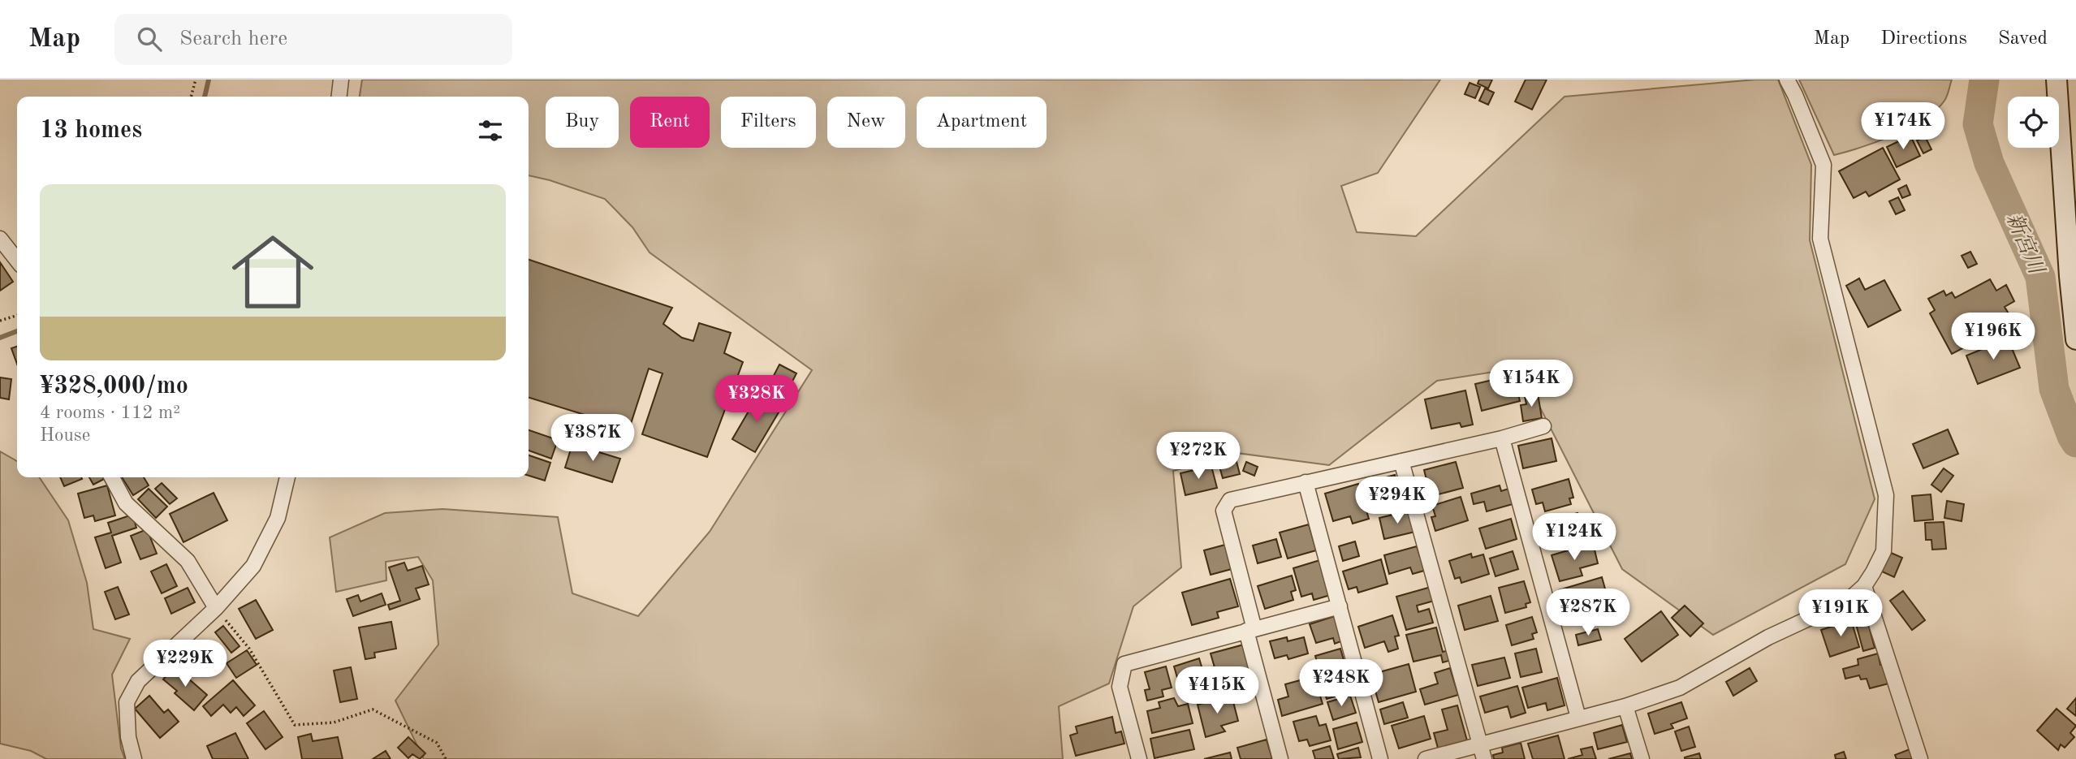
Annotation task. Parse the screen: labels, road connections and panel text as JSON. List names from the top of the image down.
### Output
{
  "water": ["新宮川"],
  "page": {
    "header": "Map",
    "search": "Search here",
    "nav": ["Map", "Directions", "Saved"],
    "chip": [
      "Buy",
      "Rent",
      "Filters",
      "New",
      "Apartment"
    ],
    "heading": "13 homes",
    "price": [
      "¥174K",
      "¥196K",
      "¥154K",
      "¥328K",
      "¥387K",
      "¥272K",
      "¥294K",
      "¥124K",
      "¥287K",
      "¥191K",
      "¥229K",
      "¥248K",
      "¥415K"
    ],
    "list": [
      {
        "name": "¥328,000/mo",
        "note": "4 rooms · 112 m² · House"
      }
    ]
  }
}
